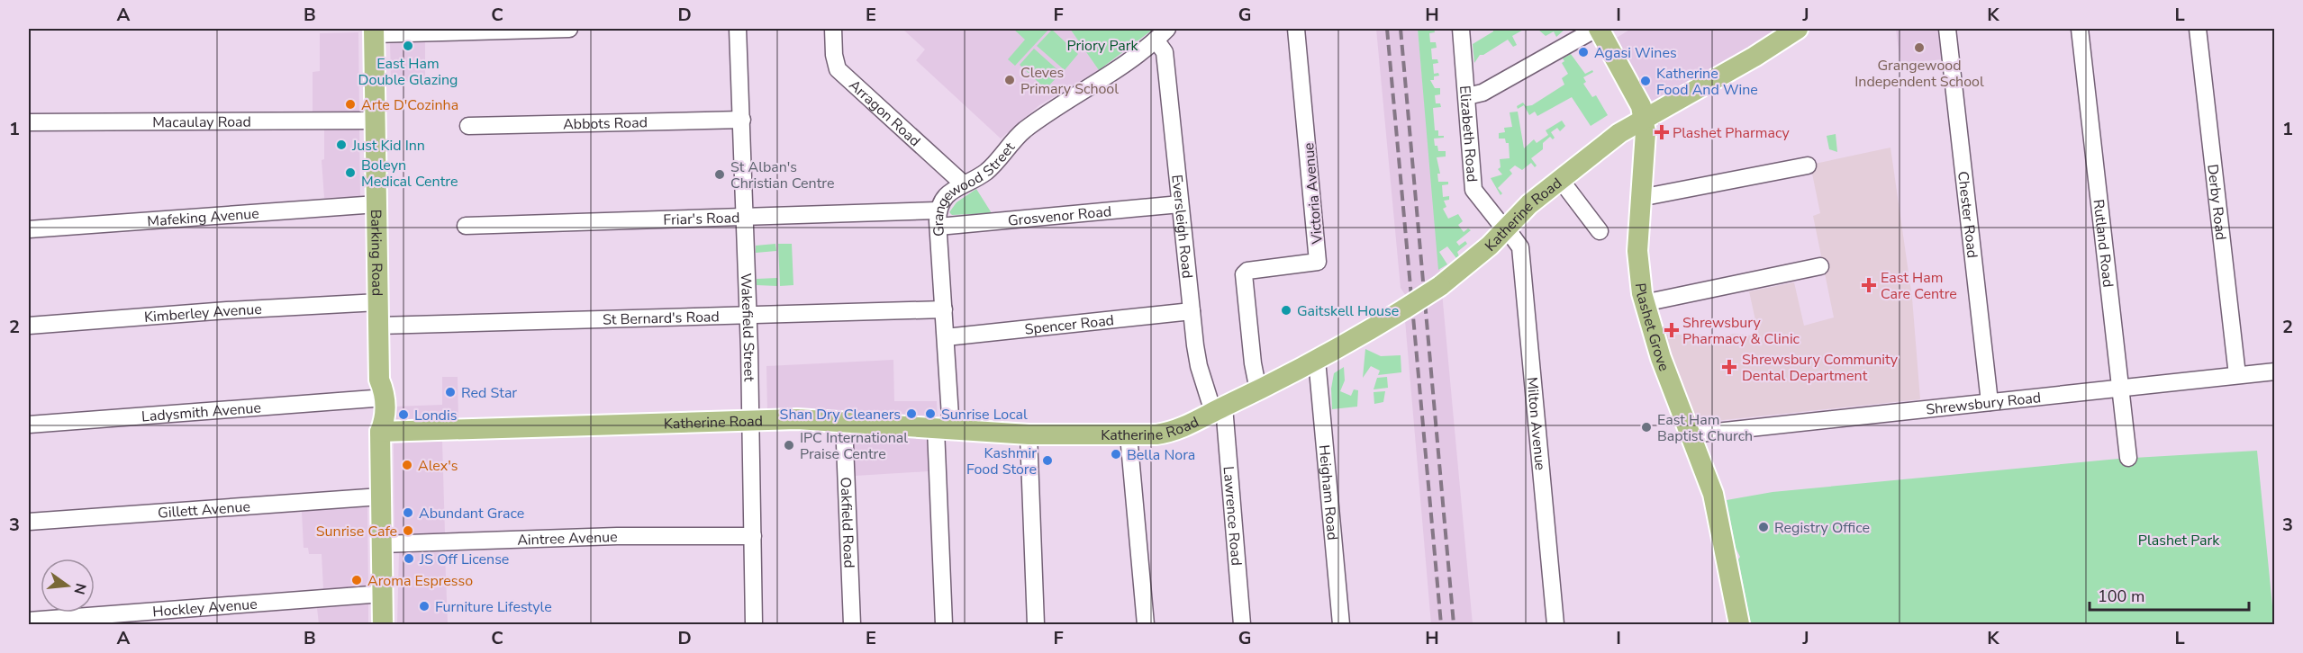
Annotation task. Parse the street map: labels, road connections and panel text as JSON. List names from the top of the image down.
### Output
{
  "streets": {
    "main road": ["Katherine Road", "Barking Road", "Plashet Grove"],
    "street": [
      "Arragon Road",
      "Macaulay Road",
      "Abbots Road",
      "Elizabeth Road",
      "Grangewood Street",
      "Victoria Avenue",
      "Derby Road",
      "Chester Road",
      "Grosvenor Road",
      "Mafeking Avenue",
      "Friar's Road",
      "Eversleigh Road",
      "Rutland Road",
      "Kimberley Avenue",
      "St Bernard's Road",
      "Spencer Road",
      "Wakefield Street",
      "Shrewsbury Road",
      "Ladysmith Avenue",
      "Milton Avenue",
      "Heigham Road",
      "Gillett Avenue",
      "Lawrence Road",
      "Oakfield Road",
      "Aintree Avenue",
      "Hockley Avenue"
    ]
  },
  "crossings": [
    ["Arragon Road", "Grangewood Street"],
    ["Macaulay Road", "Barking Road"],
    ["Abbots Road", "Wakefield Street"],
    ["Elizabeth Road", "Katherine Road"],
    ["Elizabeth Road", "Milton Avenue"],
    ["Grangewood Street", "Katherine Road"],
    ["Grangewood Street", "Grosvenor Road"],
    ["Grangewood Street", "Friar's Road"],
    ["Grangewood Street", "Eversleigh Road"],
    ["Grangewood Street", "St Bernard's Road"],
    ["Grangewood Street", "Spencer Road"],
    ["Victoria Avenue", "Katherine Road"],
    ["Derby Road", "Shrewsbury Road"],
    ["Katherine Road", "Eversleigh Road"],
    ["Katherine Road", "Barking Road"],
    ["Katherine Road", "Wakefield Street"],
    ["Katherine Road", "Plashet Grove"],
    ["Katherine Road", "Milton Avenue"],
    ["Katherine Road", "Heigham Road"],
    ["Katherine Road", "Lawrence Road"],
    ["Katherine Road", "Oakfield Road"],
    ["Chester Road", "Shrewsbury Road"],
    ["Grosvenor Road", "Friar's Road"],
    ["Grosvenor Road", "Eversleigh Road"],
    ["Mafeking Avenue", "Barking Road"],
    ["Friar's Road", "Wakefield Street"],
    ["Eversleigh Road", "Spencer Road"],
    ["Eversleigh Road", "Lawrence Road"],
    ["Rutland Road", "Shrewsbury Road"],
    ["Barking Road", "Kimberley Avenue"],
    ["Barking Road", "St Bernard's Road"],
    ["Barking Road", "Ladysmith Avenue"],
    ["Barking Road", "Gillett Avenue"],
    ["Barking Road", "Aintree Avenue"],
    ["Barking Road", "Hockley Avenue"],
    ["St Bernard's Road", "Wakefield Street"],
    ["Wakefield Street", "Aintree Avenue"],
    ["Plashet Grove", "Shrewsbury Road"]
  ],
  "parks": ["Priory Park", "Plashet Park"],
  "places": {
    "other": [
      "East Ham Double Glazing",
      "Grangewood Independent School",
      "Agasi Wines",
      "Cleves Primary School",
      "Katherine Food And Wine",
      "Arte D'Cozinha",
      "Just Kid Inn",
      "Boleyn Medical Centre",
      "St Alban's Christian Centre",
      "Gaitskell House",
      "Red Star",
      "Shan Dry Cleaners",
      "Sunrise Local",
      "Londis",
      "East Ham Baptist Church",
      "IPC International Praise Centre",
      "Bella Nora",
      "Kashmir Food Store",
      "Alex's",
      "Abundant Grace",
      "Registry Office",
      "Sunrise Cafe",
      "JS Off License",
      "Aroma Espresso",
      "Furniture Lifestyle"
    ],
    "health": [
      "Plashet Pharmacy",
      "East Ham Care Centre",
      "Shrewsbury Pharmacy & Clinic",
      "Shrewsbury Community Dental Department"
    ]
  },
  "scale_bar": "100 m",
  "north": "right",
  "grid": {
    "columns": [
      "A",
      "B",
      "C",
      "D",
      "E",
      "F",
      "G",
      "H",
      "I",
      "J",
      "K",
      "L"
    ],
    "rows": ["1", "2", "3"]
  }
}
